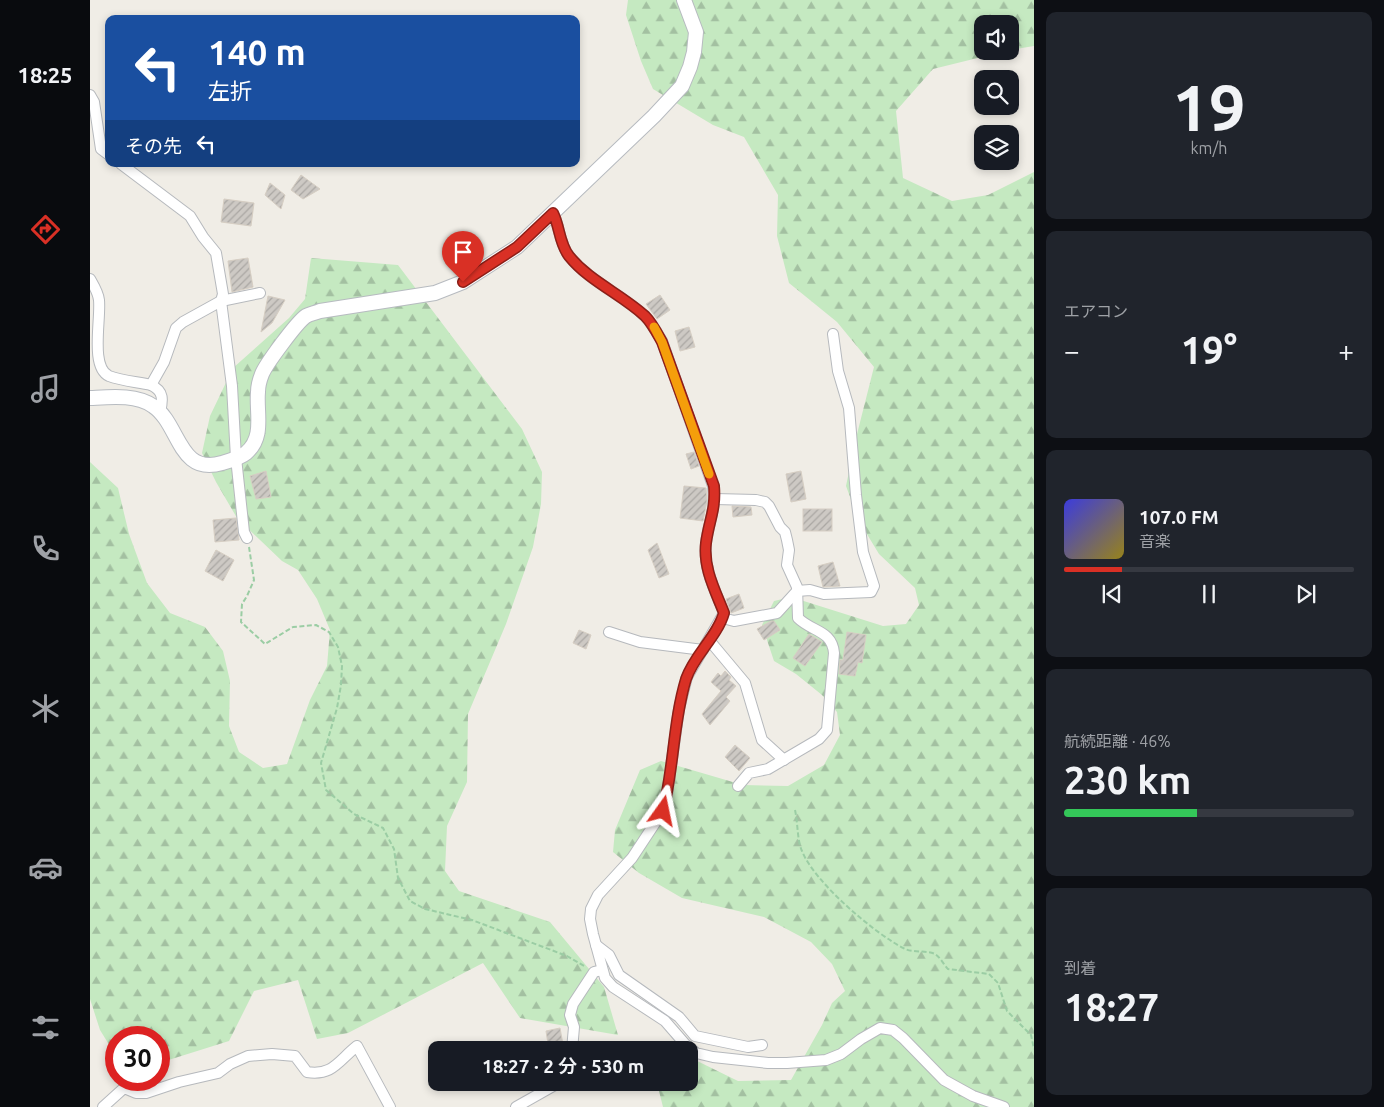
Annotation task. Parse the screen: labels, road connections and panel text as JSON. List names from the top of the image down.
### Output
{
  "page": {
    "tabs": "18:25",
    "tile": [
      ["19", "km/h"],
      "エアコン",
      ["航続距離 · 46%", "230 km"],
      ["到着", "18:27"]
    ],
    "turn": ["140 m", "左折"],
    "then": "その先",
    "heat": ["−", "19°", "+"],
    "song": ["107.0 FM", "音楽"],
    "limit": "30",
    "trip": "18:27 · 2 分 · 530 m"
  }
}
